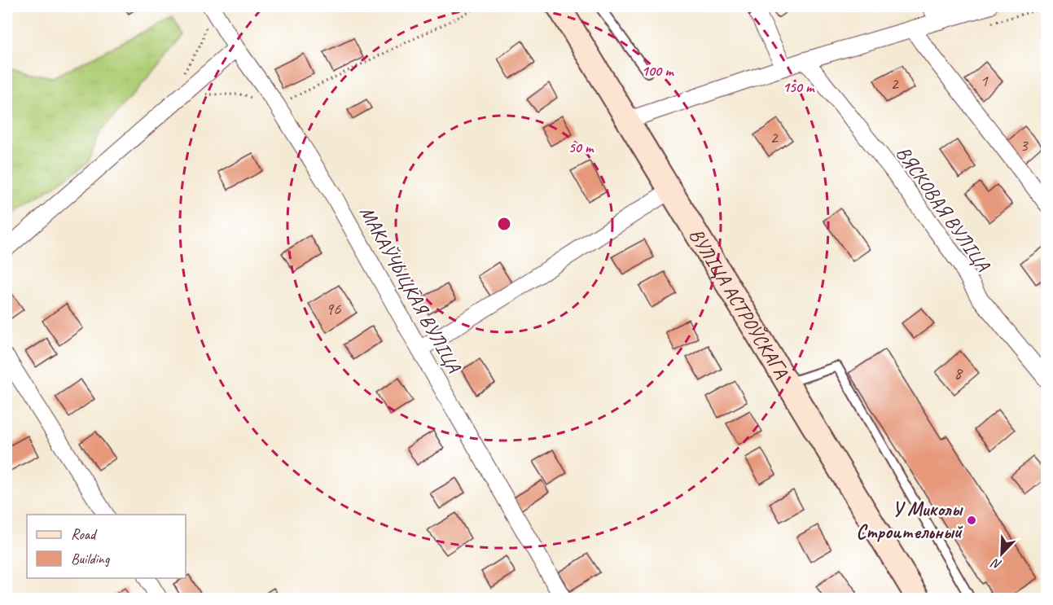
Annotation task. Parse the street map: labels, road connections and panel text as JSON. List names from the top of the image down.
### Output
{
  "streets": {
    "street": ["ВЯСКОВАЯ ВУЛІЦА", "МАКАЎЧЫЦКАЯ ВУЛІЦА", "ВУЛІЦА АСТРОЎСКАГА"]
  },
  "places": ["У Миколы Строительный"],
  "house_numbers": [
    "1",
    "2",
    "2",
    "3",
    "96",
    "8"
  ],
  "legend": ["Road", "Building"],
  "north": "bottom left",
  "rings": ["100 m", "150 m", "50 m"]
}
